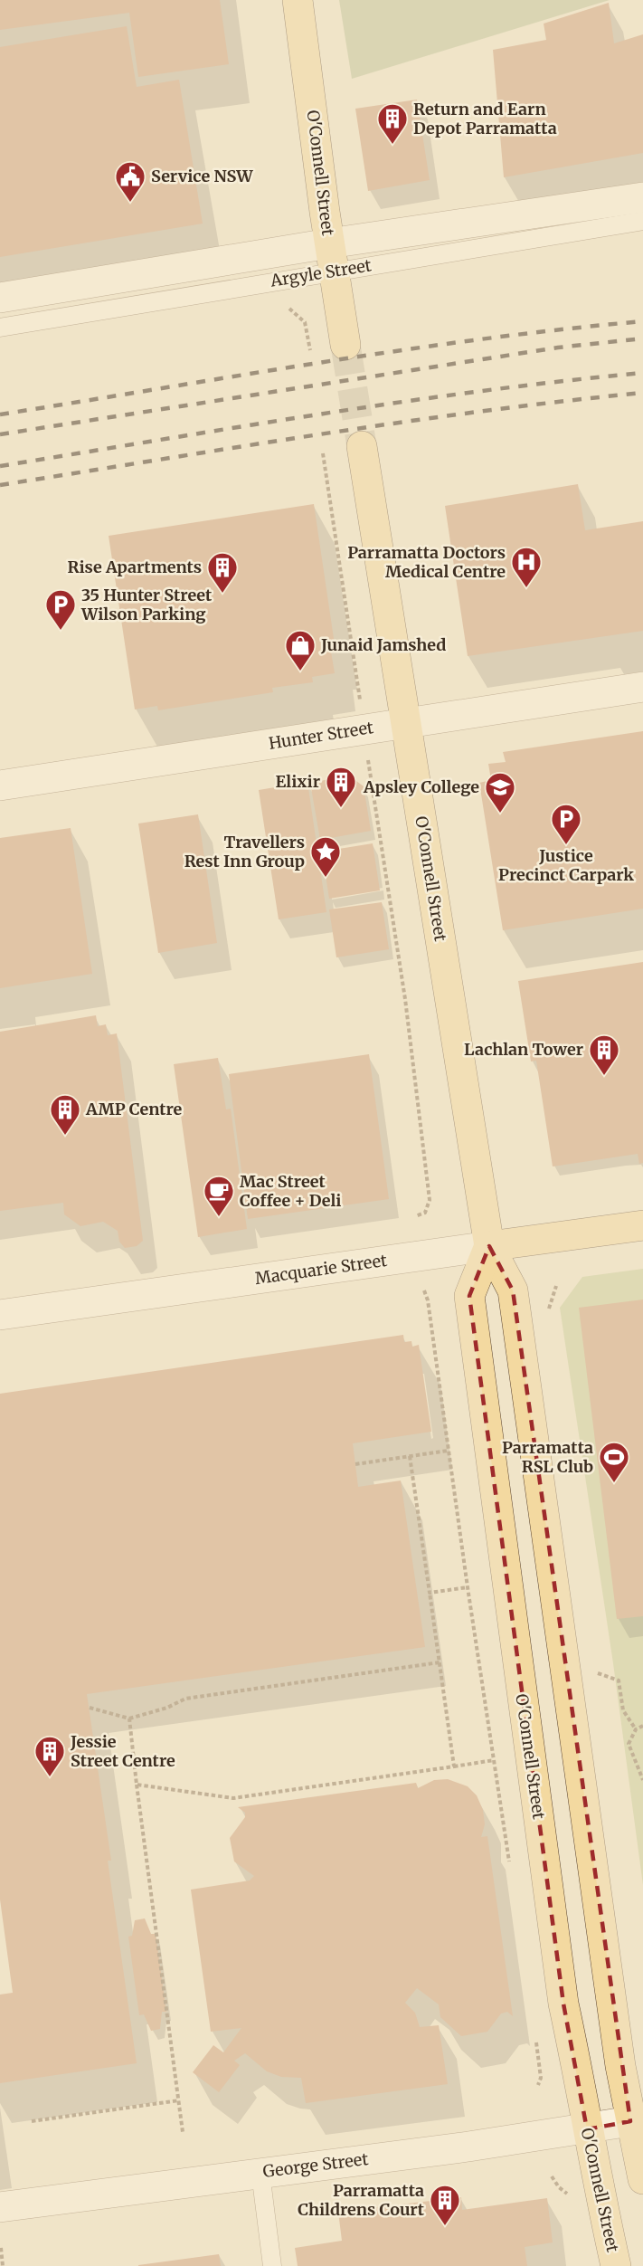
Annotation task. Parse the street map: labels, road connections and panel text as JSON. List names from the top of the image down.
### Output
{
  "streets": {
    "main road": ["O'Connell Street", "Macquarie Street"],
    "street": ["Argyle Street", "Hunter Street", "George Street"]
  },
  "crossings": [
    ["O'Connell Street", "Argyle Street"],
    ["O'Connell Street", "Hunter Street"],
    ["O'Connell Street", "Macquarie Street"],
    ["O'Connell Street", "George Street"]
  ],
  "places": {
    "building": [
      "Return and Earn Depot Parramatta",
      "Rise Apartments",
      "Elixir",
      "Lachlan Tower",
      "AMP Centre",
      "Jessie Street Centre",
      "Parramatta Childrens Court"
    ],
    "public building": ["Service NSW"],
    "hospital": ["Parramatta Doctors Medical Centre"],
    "parking": ["35 Hunter Street Wilson Parking", "Justice Precinct Carpark"],
    "shop": ["Junaid Jamshed"],
    "school or university": ["Apsley College"],
    "place": ["Travellers Rest Inn Group"],
    "cafe": ["Mac Street Coffee + Deli"],
    "sports": ["Parramatta RSL Club"]
  }
}
